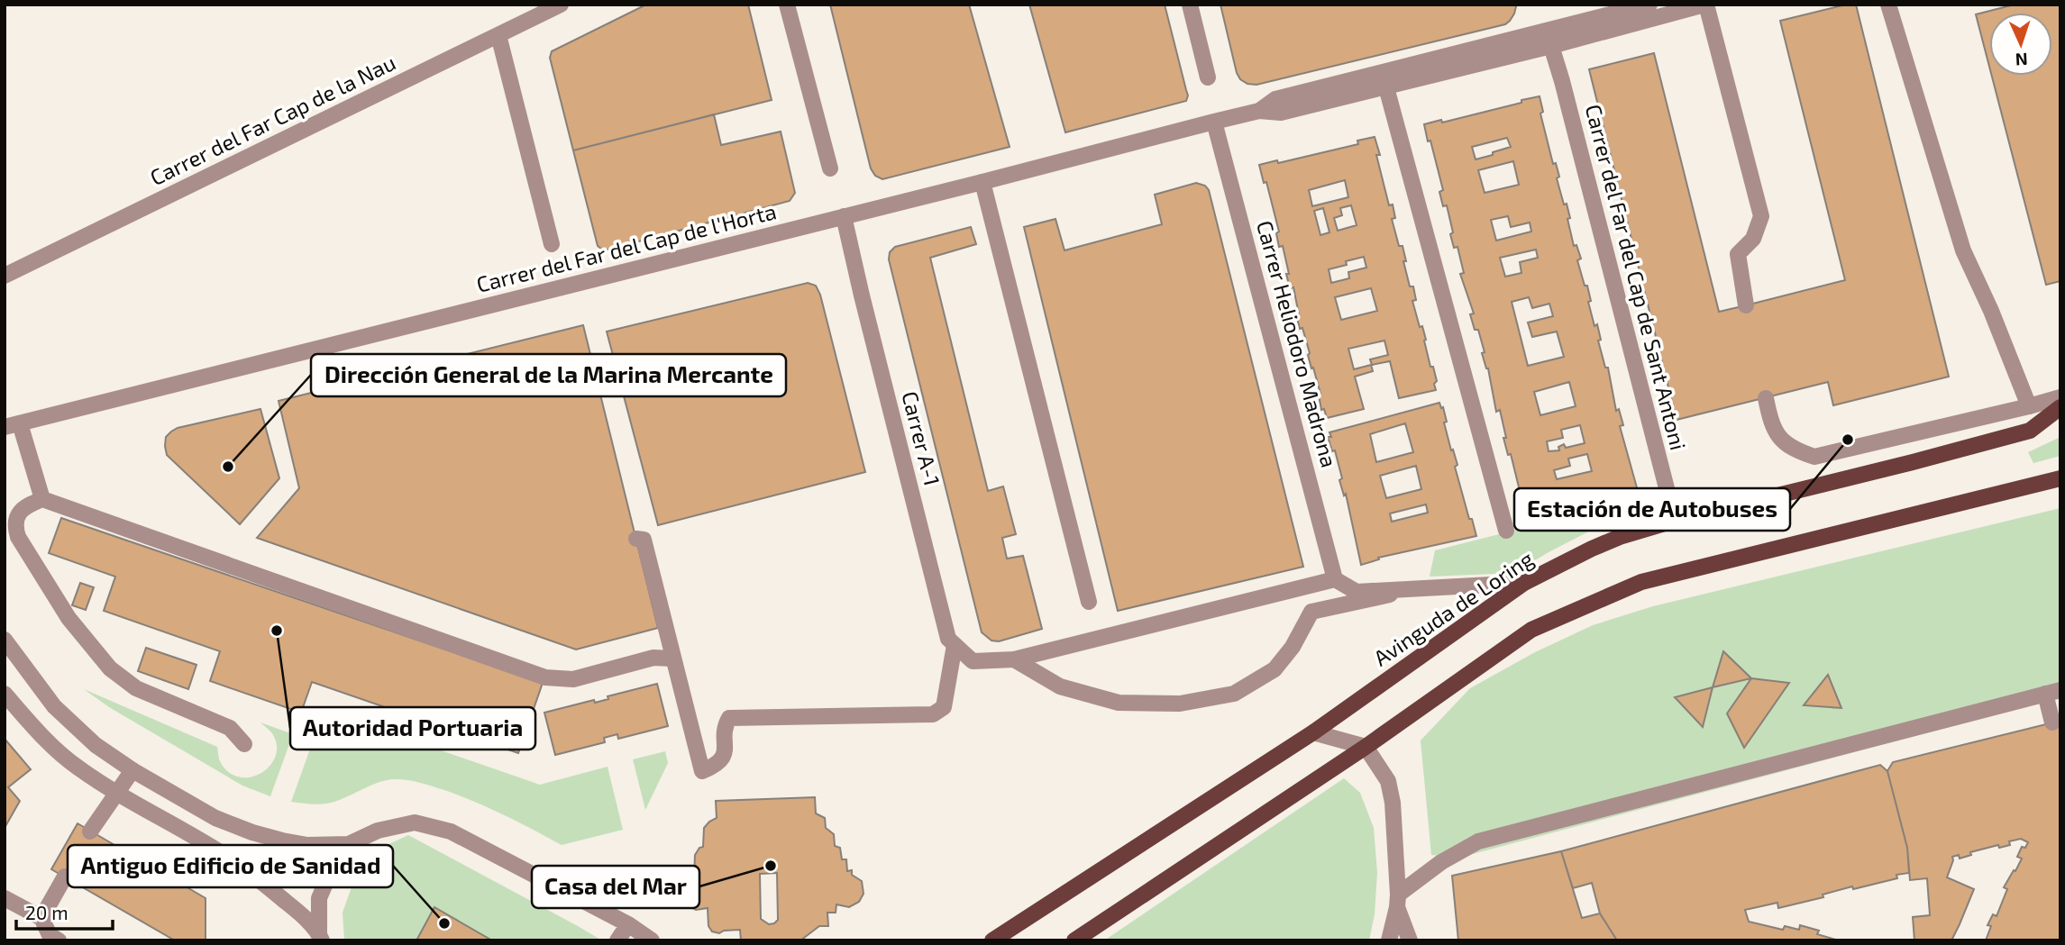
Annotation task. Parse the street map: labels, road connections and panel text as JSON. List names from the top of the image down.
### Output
{
  "streets": {
    "main road": ["Avinguda de Loring"],
    "street": [
      "Carrer del Far Cap de la Nau",
      "Carrer del Far del Cap de l'Horta",
      "Carrer del Far del Cap de Sant Antoni",
      "Carrer Heliodoro Madrona",
      "Carrer A-1"
    ]
  },
  "crossings": [
    ["Carrer del Far del Cap de l'Horta", "Carrer del Far del Cap de Sant Antoni"],
    ["Carrer del Far del Cap de l'Horta", "Carrer Heliodoro Madrona"],
    ["Carrer del Far del Cap de l'Horta", "Carrer A-1"],
    ["Carrer del Far del Cap de Sant Antoni", "Avinguda de Loring"]
  ],
  "places": [
    "Estación de Autobuses",
    "Dirección General de la Marina Mercante",
    "Autoridad Portuaria",
    "Casa del Mar",
    "Antiguo Edificio de Sanidad"
  ],
  "scale_bar": "20 m",
  "north": "bottom"
}
